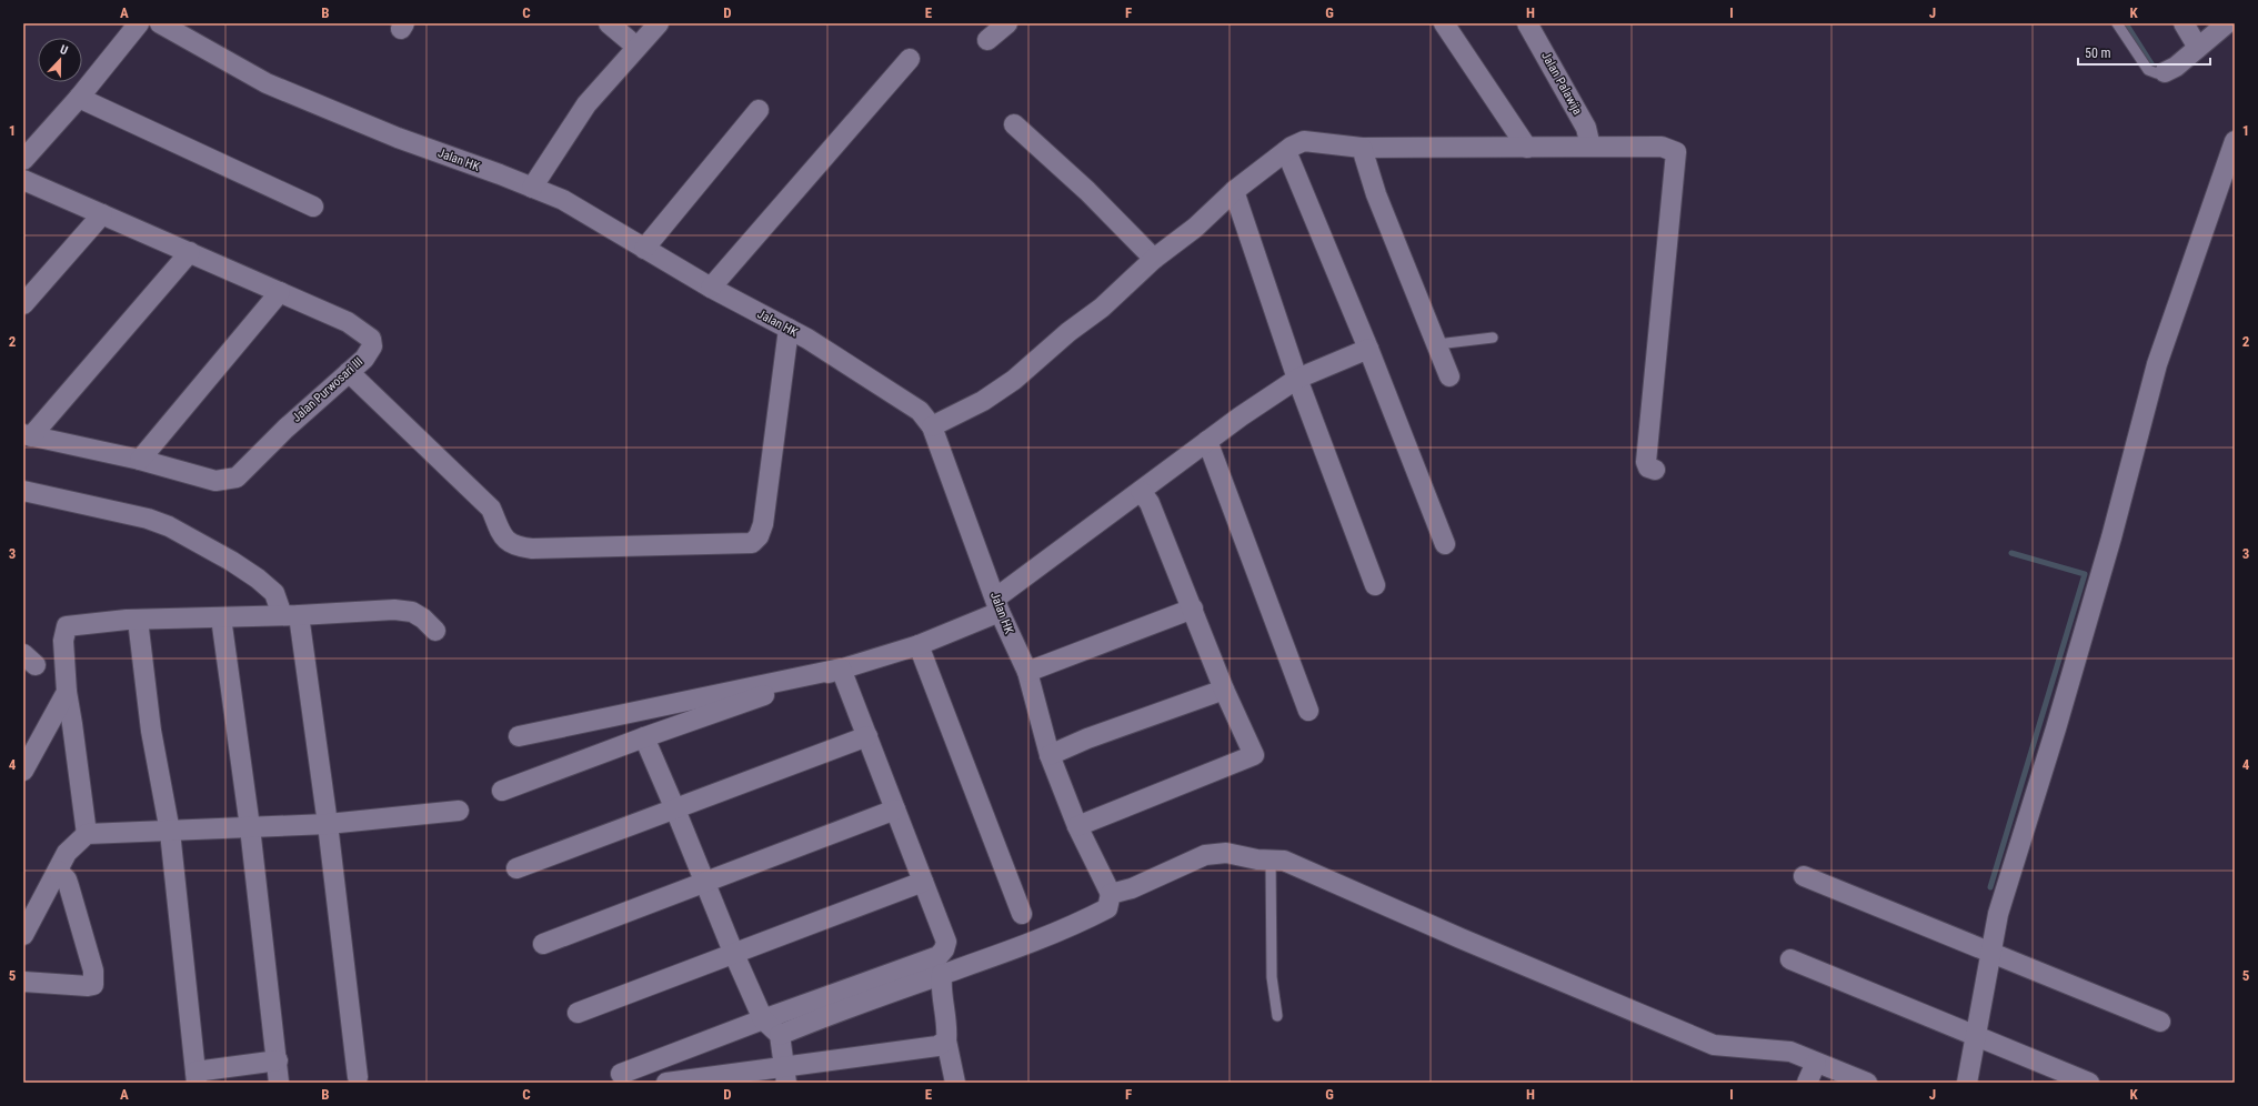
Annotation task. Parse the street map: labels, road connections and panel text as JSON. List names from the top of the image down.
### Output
{
  "streets": {
    "street": ["Jalan Palawija", "Jalan HK", "Jalan Purwosari III"]
  },
  "scale_bar": "50 m",
  "north": "top",
  "grid": {
    "columns": [
      "A",
      "B",
      "C",
      "D",
      "E",
      "F",
      "G",
      "H",
      "I",
      "J",
      "K"
    ],
    "rows": [
      "1",
      "2",
      "3",
      "4",
      "5"
    ]
  }
}
